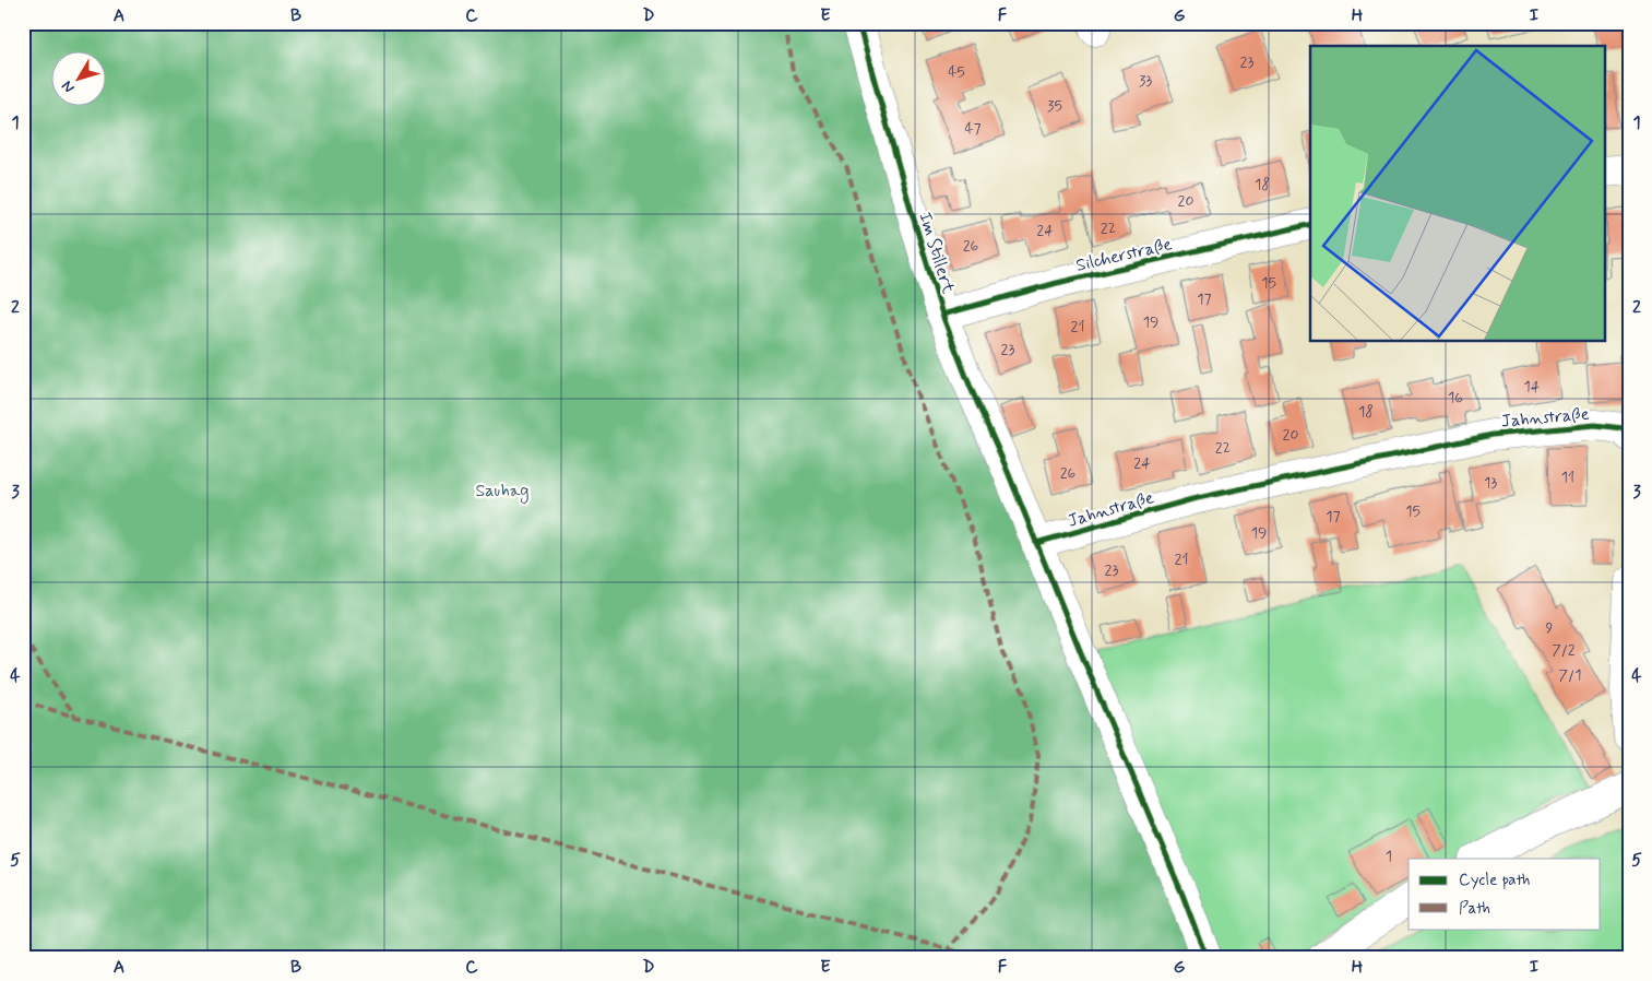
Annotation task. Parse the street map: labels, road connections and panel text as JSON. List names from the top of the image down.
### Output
{
  "streets": {
    "street": ["Im Stillert", "Silcherstraße", "Jahnstraße"]
  },
  "crossings": [
    ["Im Stillert", "Silcherstraße"],
    ["Im Stillert", "Jahnstraße"]
  ],
  "parks": ["Sauhag"],
  "house_numbers": [
    "23",
    "45",
    "33",
    "35",
    "47",
    "18",
    "20",
    "22",
    "24",
    "26",
    "15",
    "17",
    "19",
    "21",
    "23",
    "14",
    "16",
    "18",
    "20",
    "22",
    "24",
    "26",
    "11",
    "13",
    "15",
    "17",
    "19",
    "21",
    "23",
    "9",
    "7/2",
    "7/1",
    "1"
  ],
  "legend": ["Cycle path", "Path"],
  "north": "bottom left",
  "grid": {
    "columns": [
      "A",
      "B",
      "C",
      "D",
      "E",
      "F",
      "G",
      "H",
      "I"
    ],
    "rows": [
      "1",
      "2",
      "3",
      "4",
      "5"
    ]
  }
}
